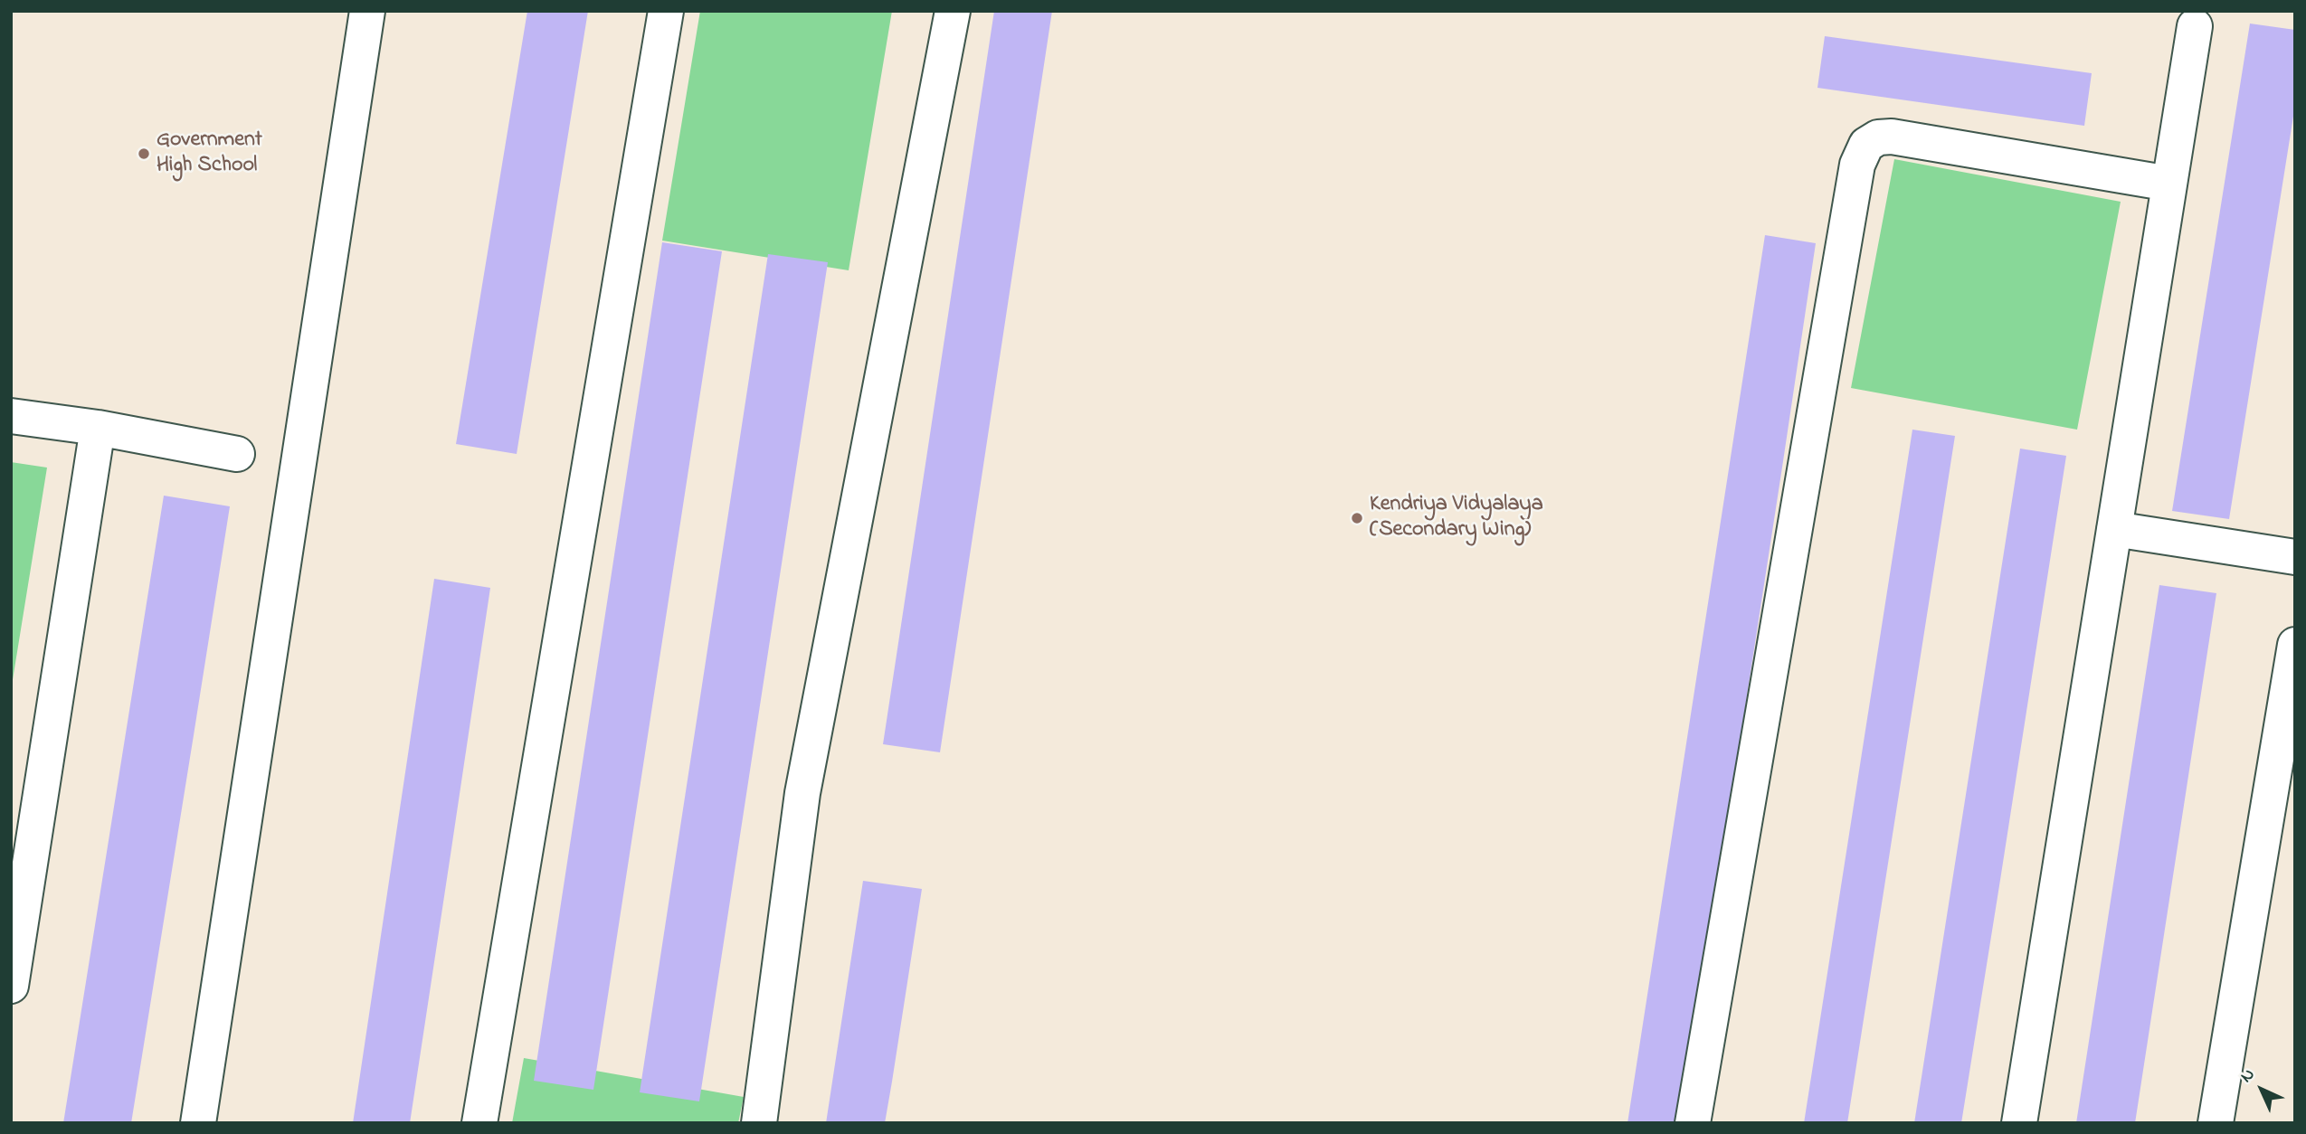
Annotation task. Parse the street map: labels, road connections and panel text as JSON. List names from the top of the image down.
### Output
{
  "places": ["Government High School", "Kendriya Vidyalaya (Secondary Wing)"],
  "north": "top left"
}
